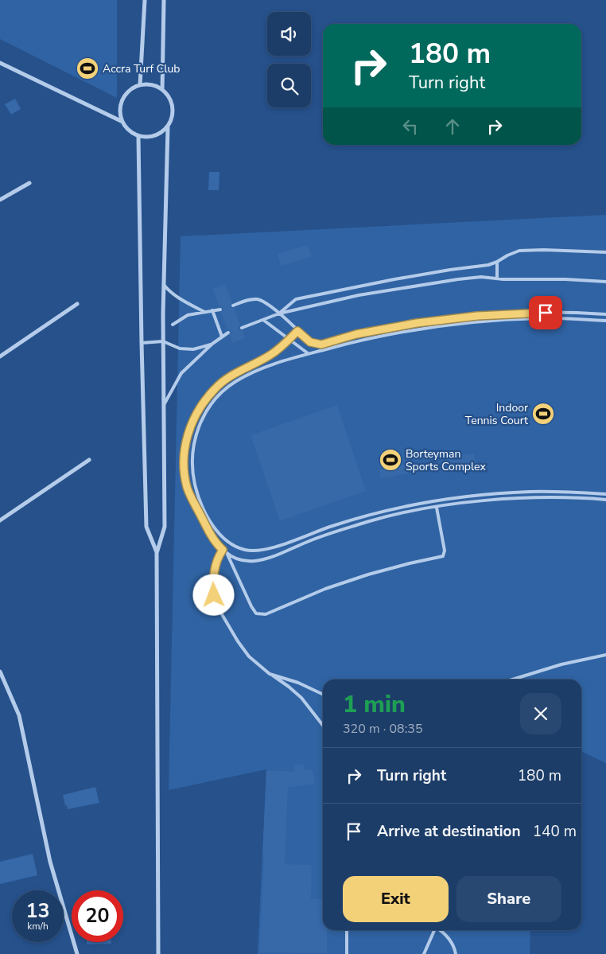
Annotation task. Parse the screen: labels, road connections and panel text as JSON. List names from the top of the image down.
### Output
{
  "places": {
    "sports": ["Accra Turf Club", "Indoor Tennis Court", "Borteyman Sports Complex"]
  },
  "page": {
    "turn": ["180 m", "Turn right"],
    "heading": ["1 min", "320 m · 08:35"],
    "list": [
      {
        "name": "Turn right",
        "value": "180 m"
      },
      {
        "name": "Arrive at destination",
        "value": "140 m"
      }
    ],
    "buttons": ["Exit", "Share"],
    "speed": "13 km/h",
    "limit": "20"
  }
}
